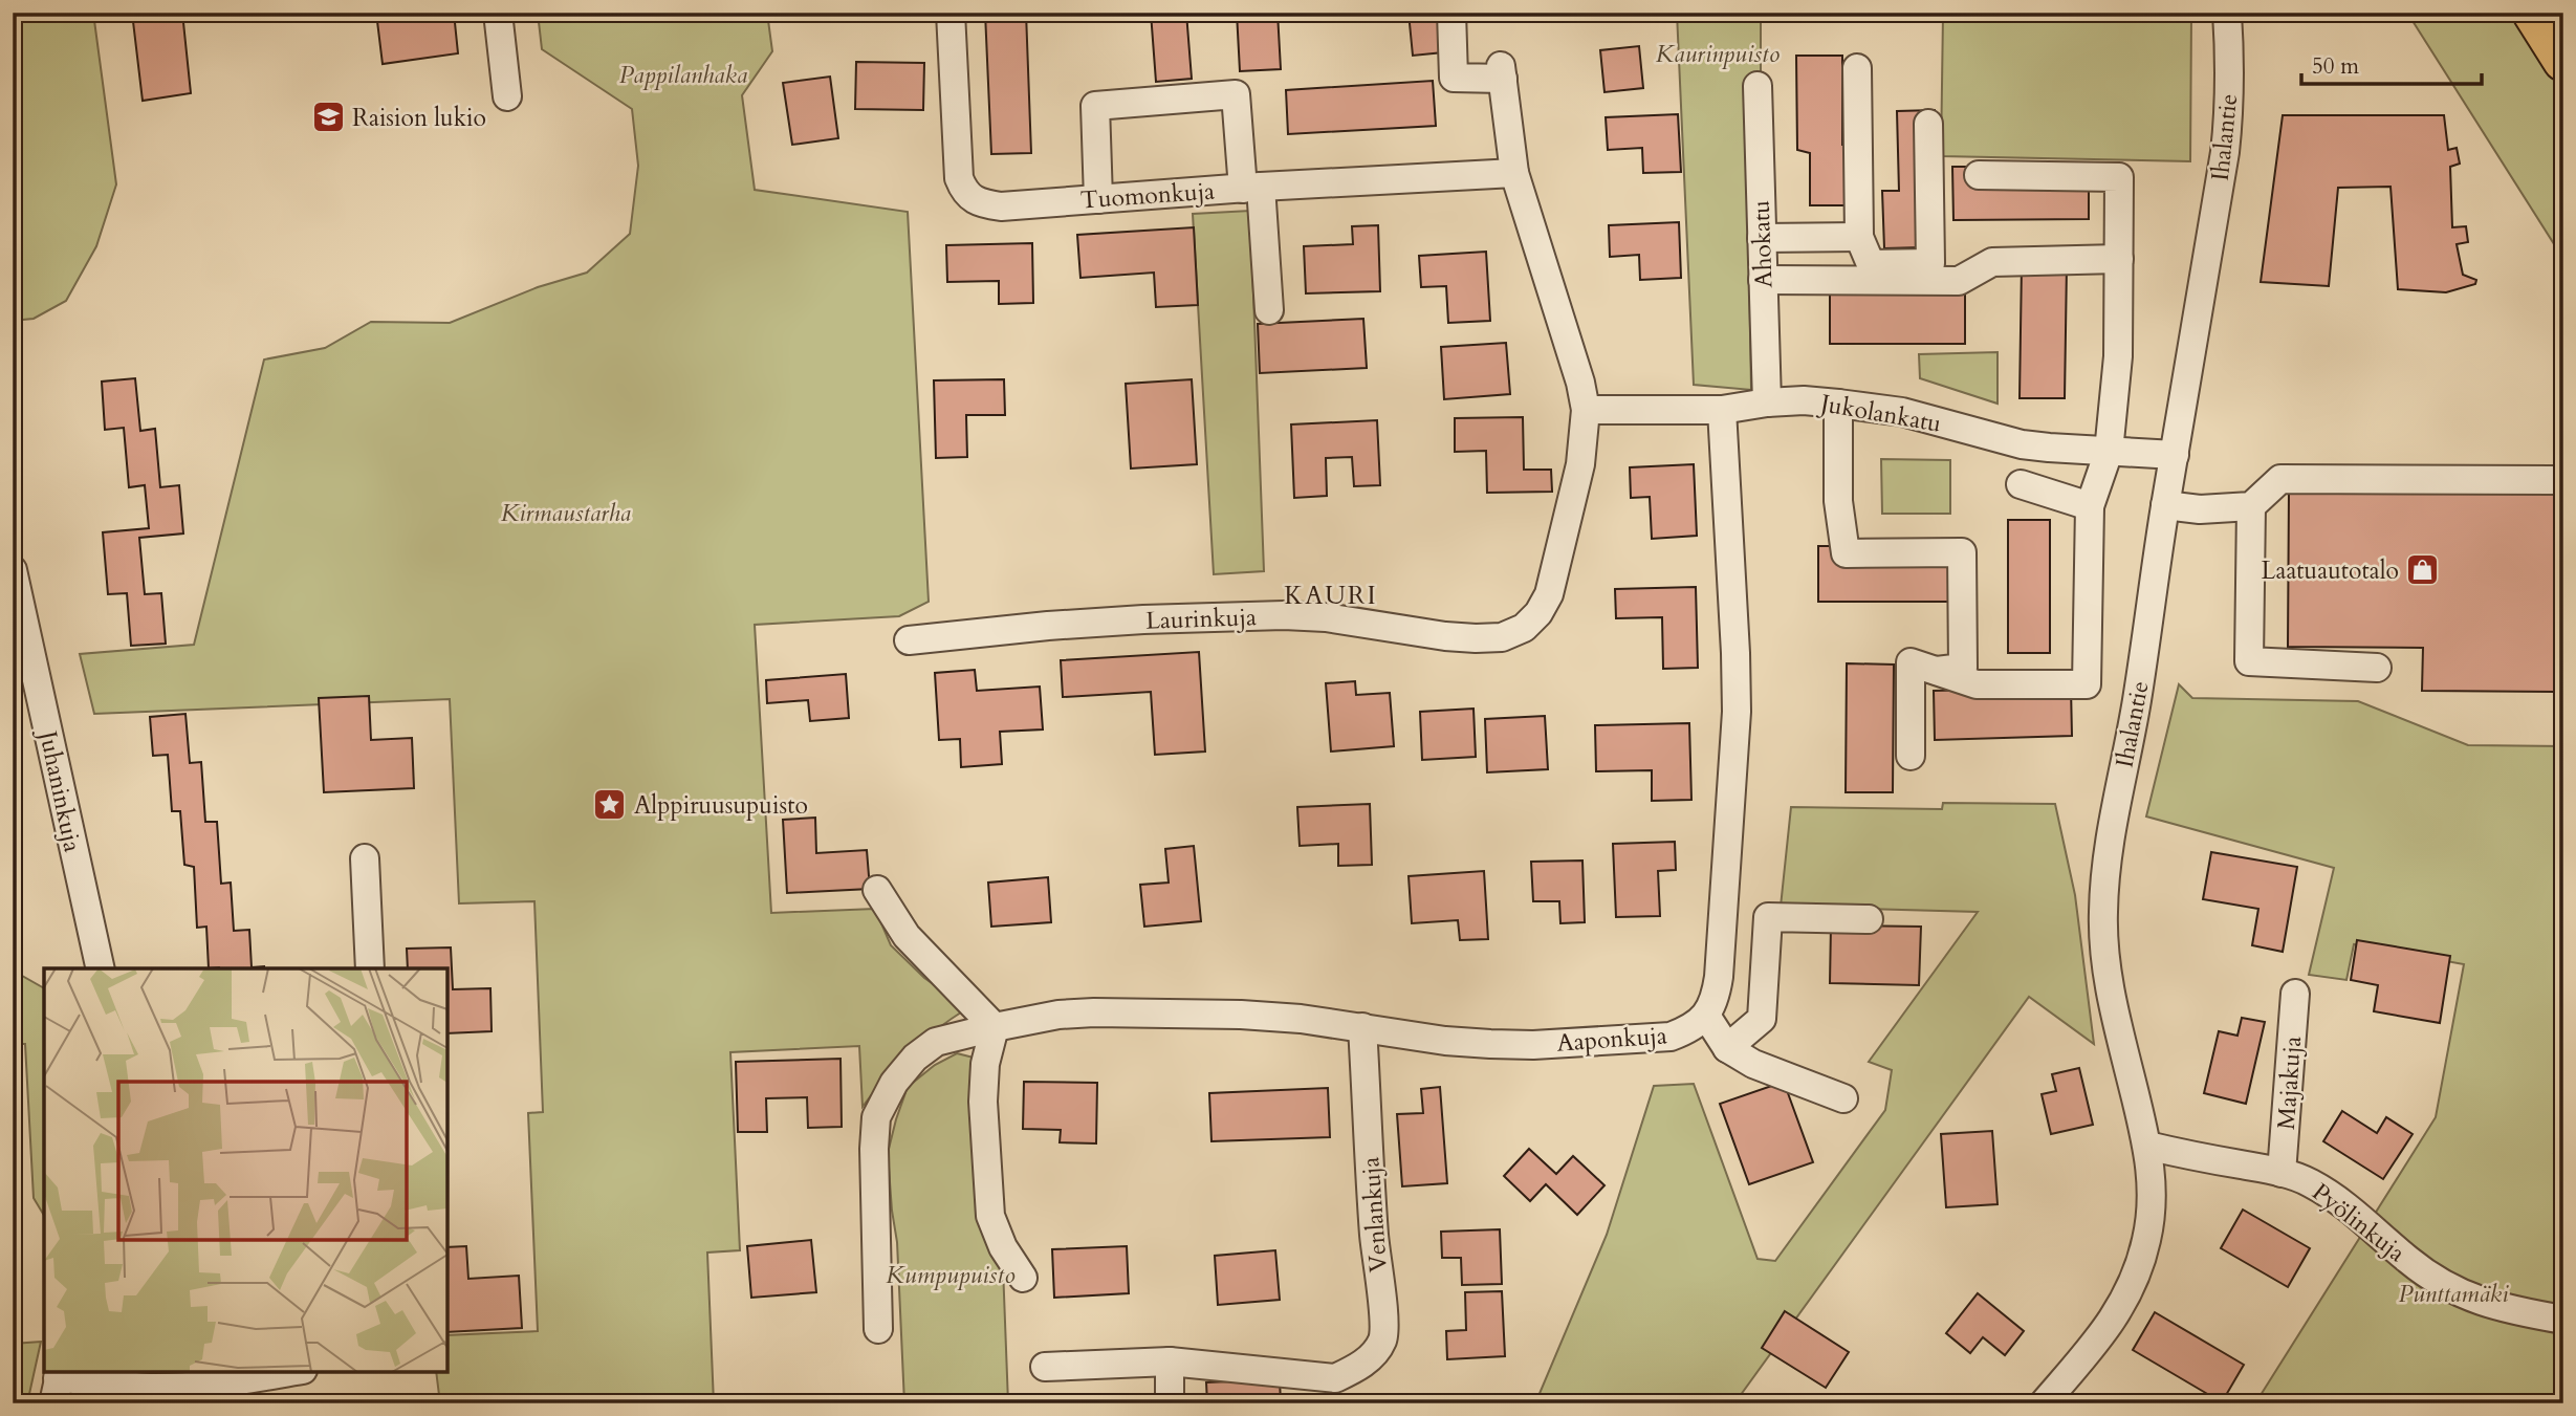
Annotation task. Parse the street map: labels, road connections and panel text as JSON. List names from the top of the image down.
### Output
{
  "streets": {
    "street": [
      "Ihalantie",
      "Tuomonkuja",
      "Ahokatu",
      "Jukolankatu",
      "Laurinkuja",
      "Juhaninkuja",
      "Aaponkuja",
      "Majakuja",
      "Venlankuja",
      "Pyölinkuja"
    ]
  },
  "crossings": [
    ["Ihalantie", "Jukolankatu"],
    ["Ihalantie", "Pyölinkuja"],
    ["Tuomonkuja", "Laurinkuja"],
    ["Ahokatu", "Jukolankatu"],
    ["Jukolankatu", "Laurinkuja"],
    ["Aaponkuja", "Venlankuja"],
    ["Majakuja", "Pyölinkuja"]
  ],
  "districts": ["KAURI"],
  "parks": [
    "Kaurinpuisto",
    "Pappilanhaka",
    "Kirmaustarha",
    "Kumpupuisto",
    "Punttamäki"
  ],
  "places": {
    "school or university": ["Raision lukio"],
    "shop": ["Laatuautotalo"],
    "place": ["Alppiruusupuisto"]
  },
  "scale_bar": "50 m"
}
